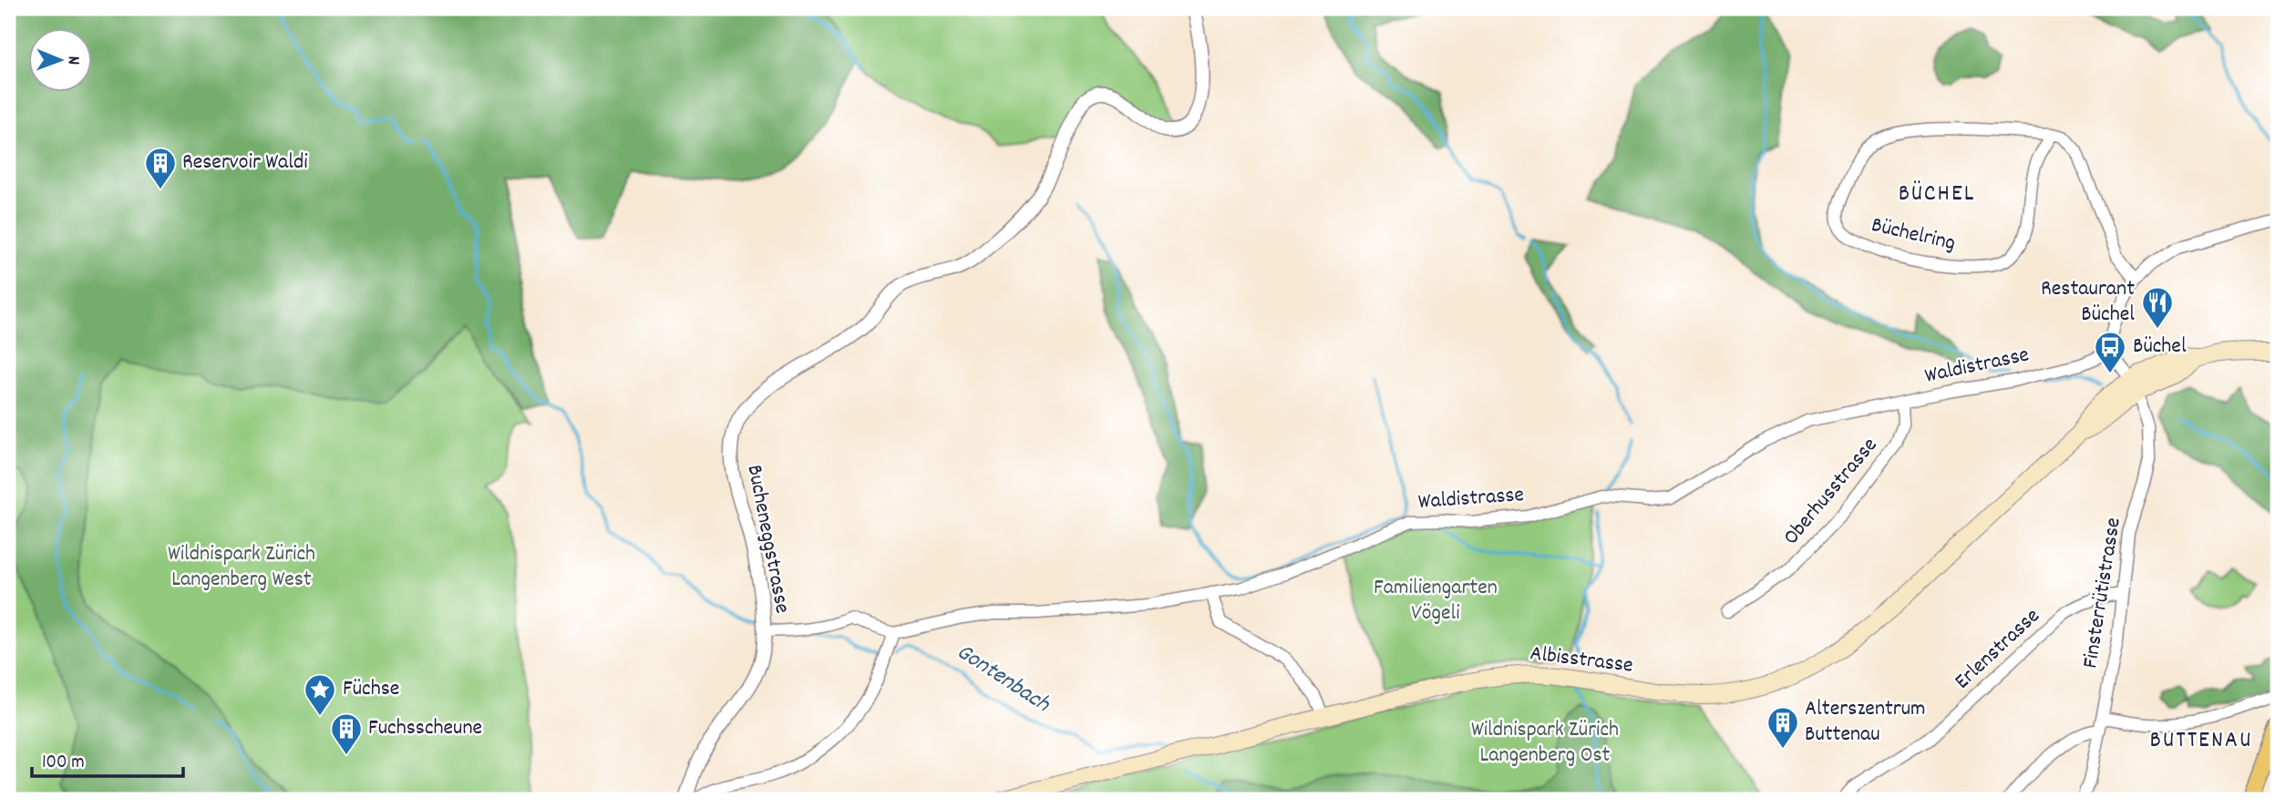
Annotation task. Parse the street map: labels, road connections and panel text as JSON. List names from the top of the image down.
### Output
{
  "streets": {
    "main road": ["Albisstrasse"],
    "street": [
      "Büchelring",
      "Waldistrasse",
      "Oberhusstrasse",
      "Bucheneggstrasse",
      "Finsterrütistrasse",
      "Erlenstrasse"
    ]
  },
  "crossings": [
    ["Waldistrasse", "Oberhusstrasse"],
    ["Finsterrütistrasse", "Erlenstrasse"],
    ["Finsterrütistrasse", "Albisstrasse"]
  ],
  "districts": ["BÜCHEL", "BUTTENAU"],
  "water": ["Gontenbach"],
  "parks": ["Wildnispark Zürich Langenberg West", "Familiengarten Vögeli", "Wildnispark Zürich Langenberg Ost"],
  "places": {
    "building": ["Reservoir Waldi", "Alterszentrum Buttenau", "Fuchsscheune"],
    "restaurant": ["Restaurant Büchel"],
    "bus stop": ["Büchel"],
    "place": ["Füchse"]
  },
  "scale_bar": "100 m",
  "north": "right"
}
